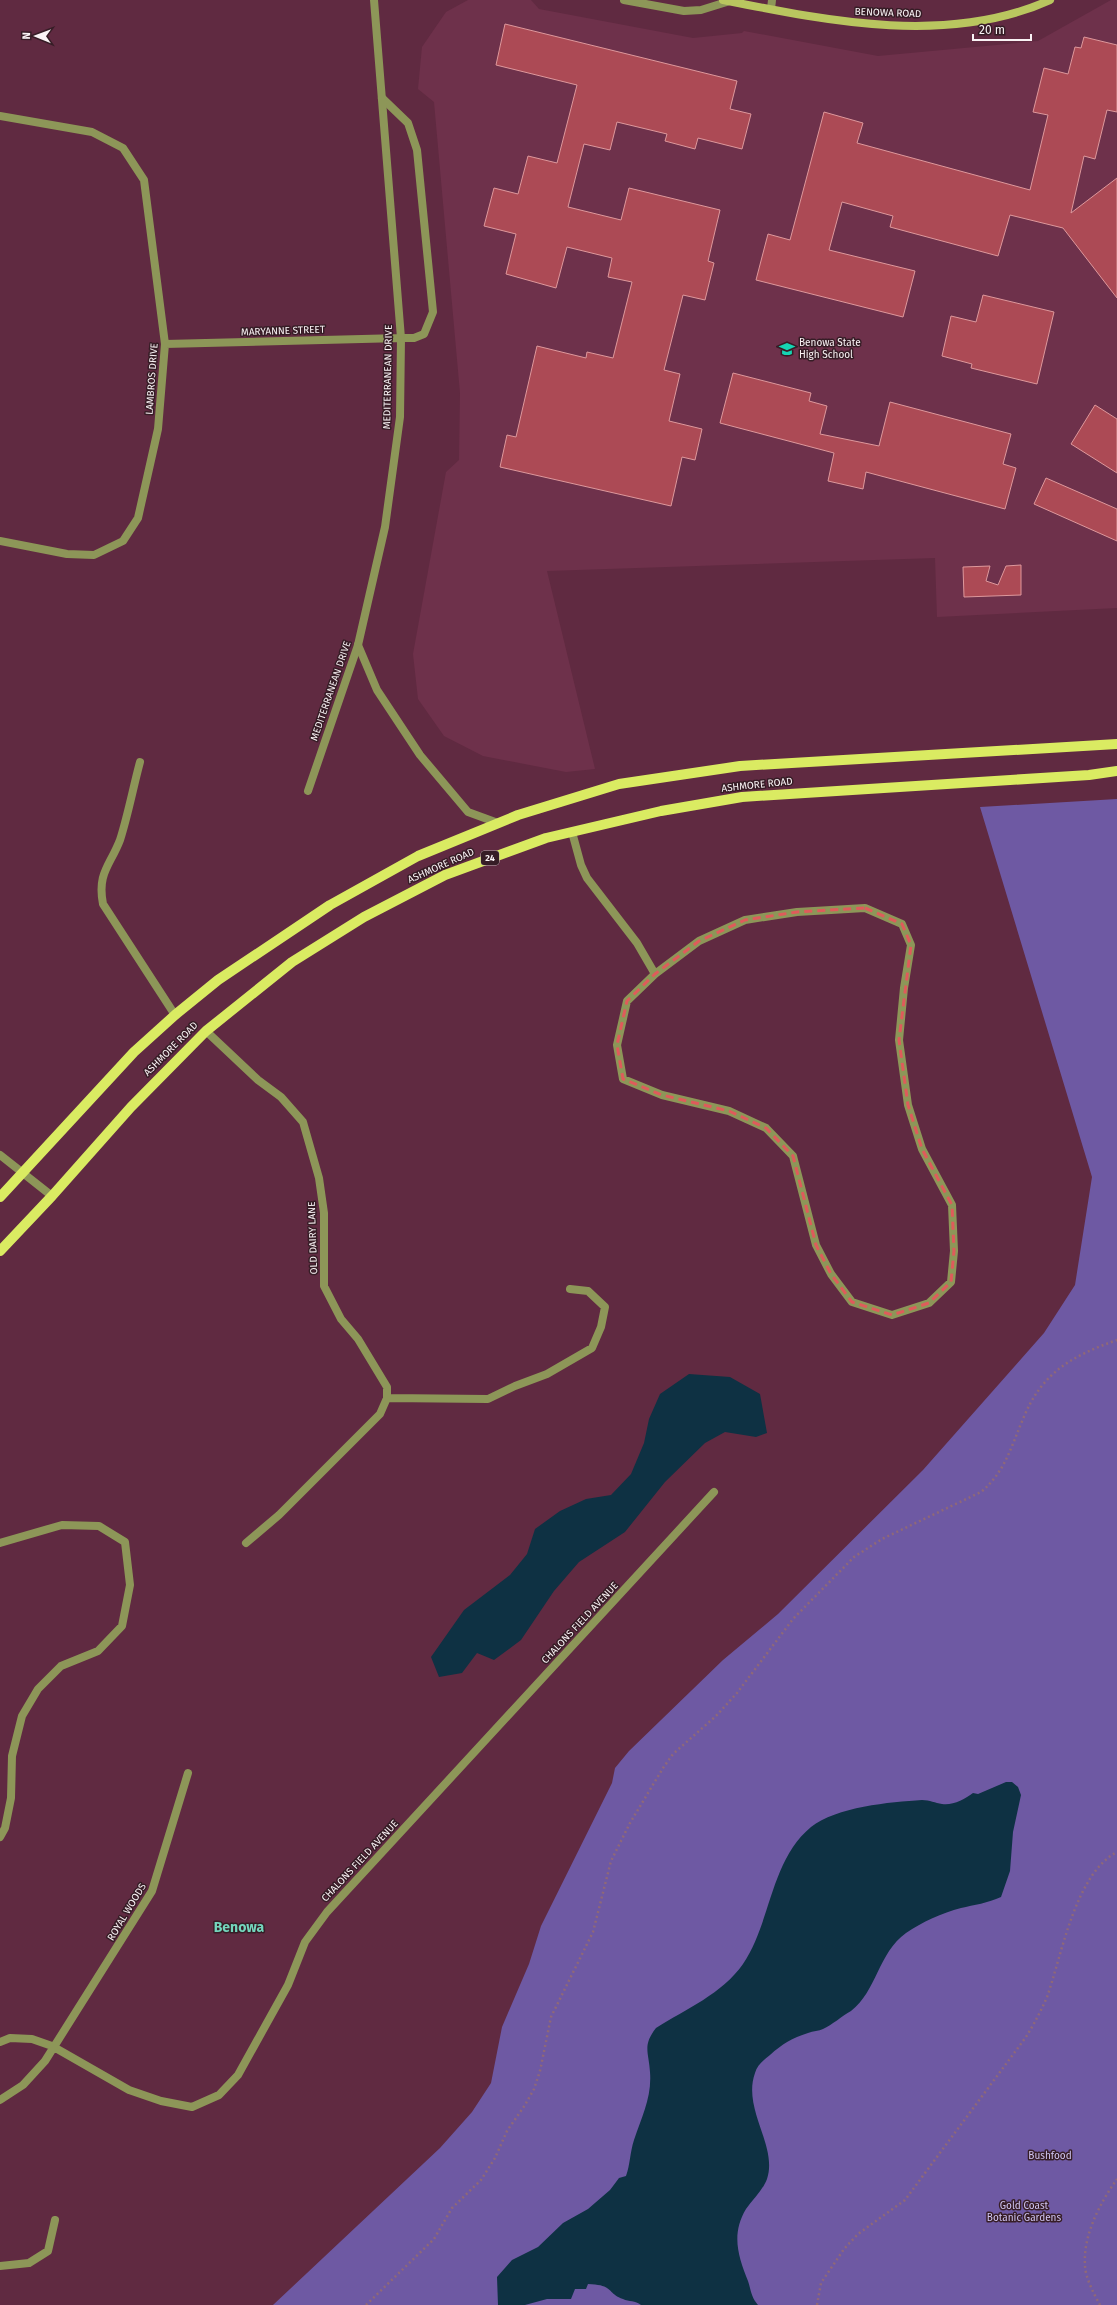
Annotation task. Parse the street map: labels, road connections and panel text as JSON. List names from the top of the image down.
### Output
{
  "streets": {
    "main road": ["BENOWA ROAD", "ASHMORE ROAD", "24"],
    "street": [
      "MARYANNE STREET",
      "MEDITERRANEAN DRIVE",
      "LAMBROS DRIVE",
      "OLD DAIRY LANE",
      "CHALONS FIELD AVENUE",
      "ROYAL WOODS"
    ]
  },
  "crossings": [
    ["MARYANNE STREET", "MEDITERRANEAN DRIVE"],
    ["MARYANNE STREET", "LAMBROS DRIVE"],
    ["ASHMORE ROAD", "OLD DAIRY LANE"],
    ["CHALONS FIELD AVENUE", "ROYAL WOODS"]
  ],
  "districts": ["Benowa"],
  "parks": ["Bushfood", "Gold Coast Botanic Gardens"],
  "places": {
    "school or university": ["Benowa State High School"]
  },
  "scale_bar": "20 m",
  "north": "left"
}
